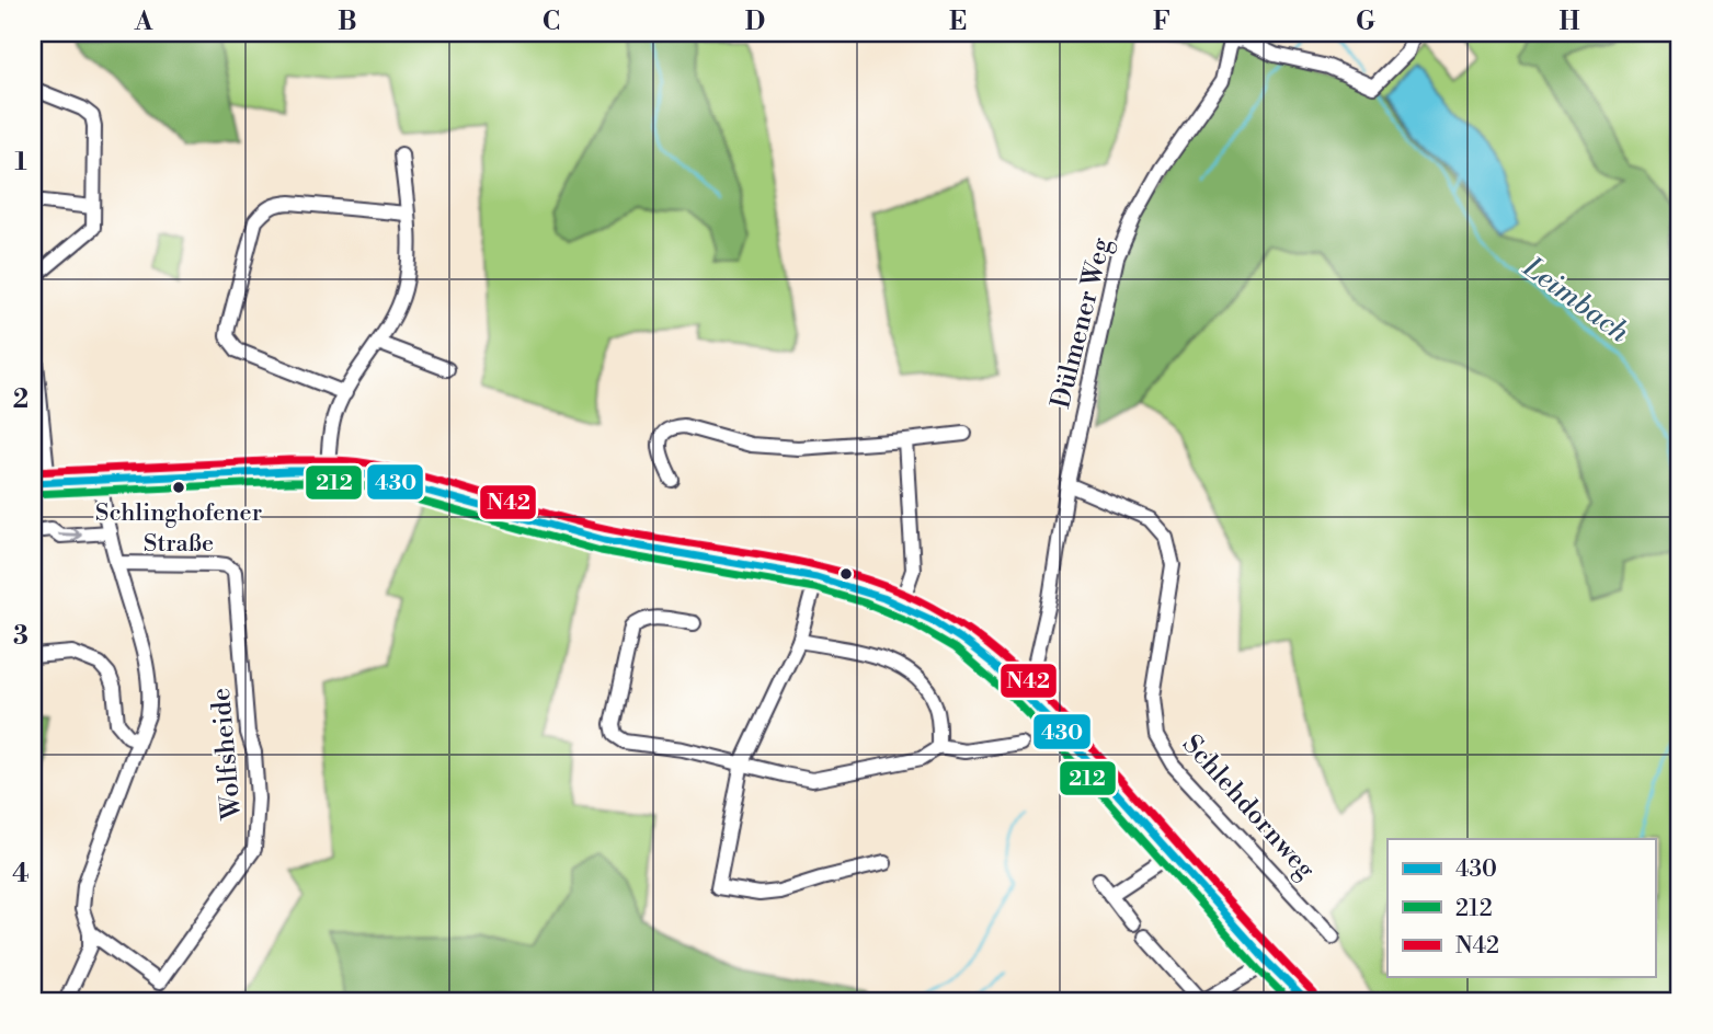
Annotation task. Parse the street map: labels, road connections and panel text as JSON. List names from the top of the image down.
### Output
{
  "streets": {
    "street": ["Dülmener Weg", "Wolfsheide", "Schlehdornweg"]
  },
  "crossings": [
    ["Dülmener Weg", "Schlehdornweg"]
  ],
  "water": ["Leimbach"],
  "places": ["Schlinghofener Straße"],
  "lines": ["transit line N42", "transit line 430", "transit line 212"],
  "legend": ["430", "212", "N42"],
  "grid": {
    "columns": [
      "A",
      "B",
      "C",
      "D",
      "E",
      "F",
      "G",
      "H"
    ],
    "rows": [
      "1",
      "2",
      "3",
      "4"
    ]
  }
}
